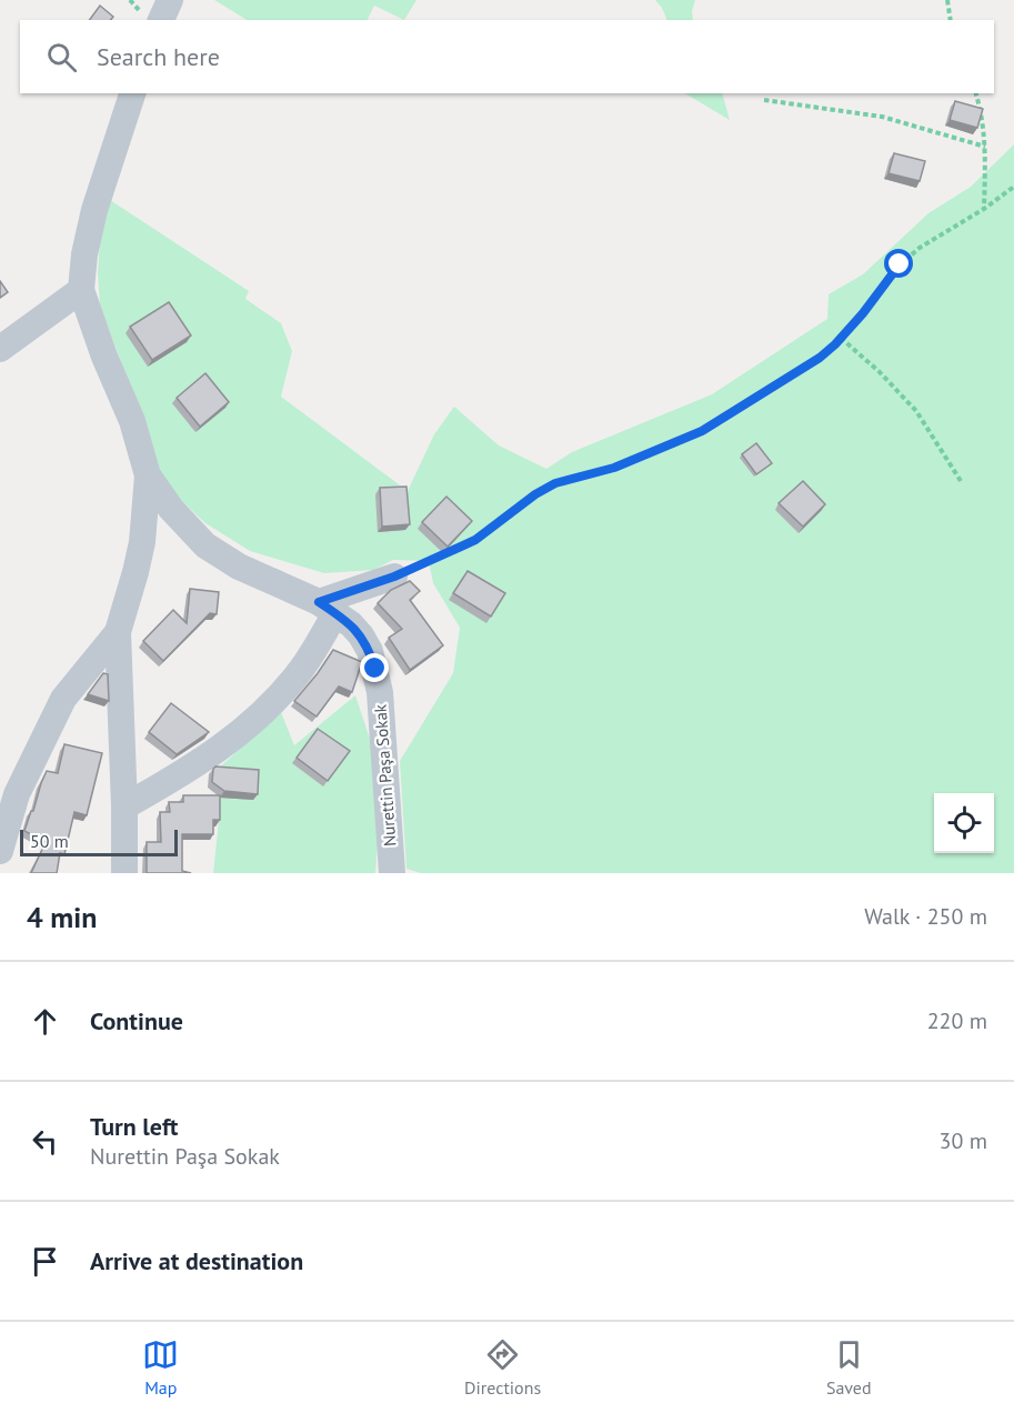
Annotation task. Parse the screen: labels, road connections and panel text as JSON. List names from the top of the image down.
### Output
{
  "streets": {
    "street": ["Nurettin Paşa Sokak"]
  },
  "scale_bar": "50 m",
  "page": {
    "search": "Search here",
    "scale": "50 m",
    "heading": ["4 min", "Walk · 250 m"],
    "list": [
      ["Continue", "220 m"],
      ["Turn left", "Nurettin Paşa Sokak", "30 m"],
      "Arrive at destination"
    ],
    "nav": ["Map", "Directions", "Saved"]
  }
}
